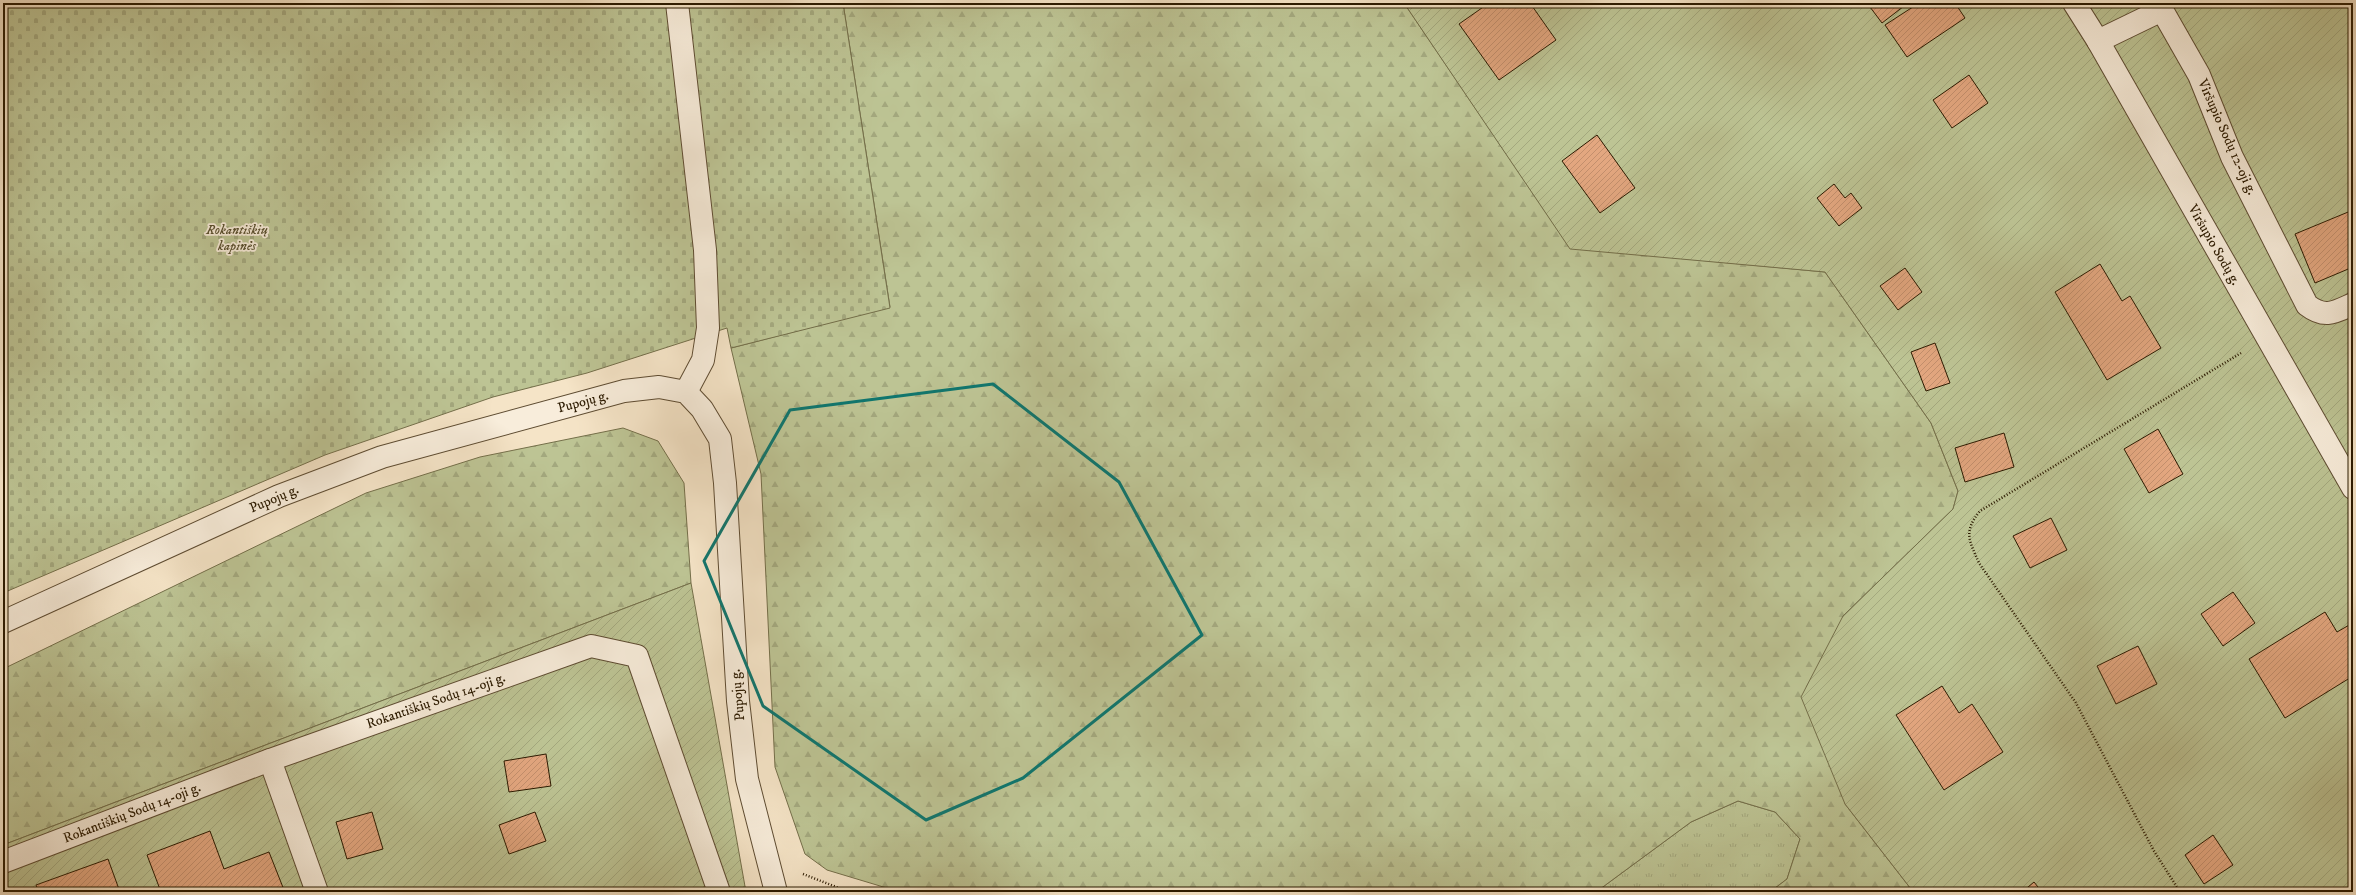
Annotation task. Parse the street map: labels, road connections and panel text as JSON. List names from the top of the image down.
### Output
{
  "streets": {
    "street": [
      "Viršupio Sodų 12-oji g.",
      "Viršupio Sodų g.",
      "Pupojų g.",
      "Rokantiškių Sodų 14-oji g."
    ]
  },
  "crossings": [
    ["Viršupio Sodų 12-oji g.", "Viršupio Sodų g."]
  ],
  "parks": ["Rokantiškių kapinės"]
}
